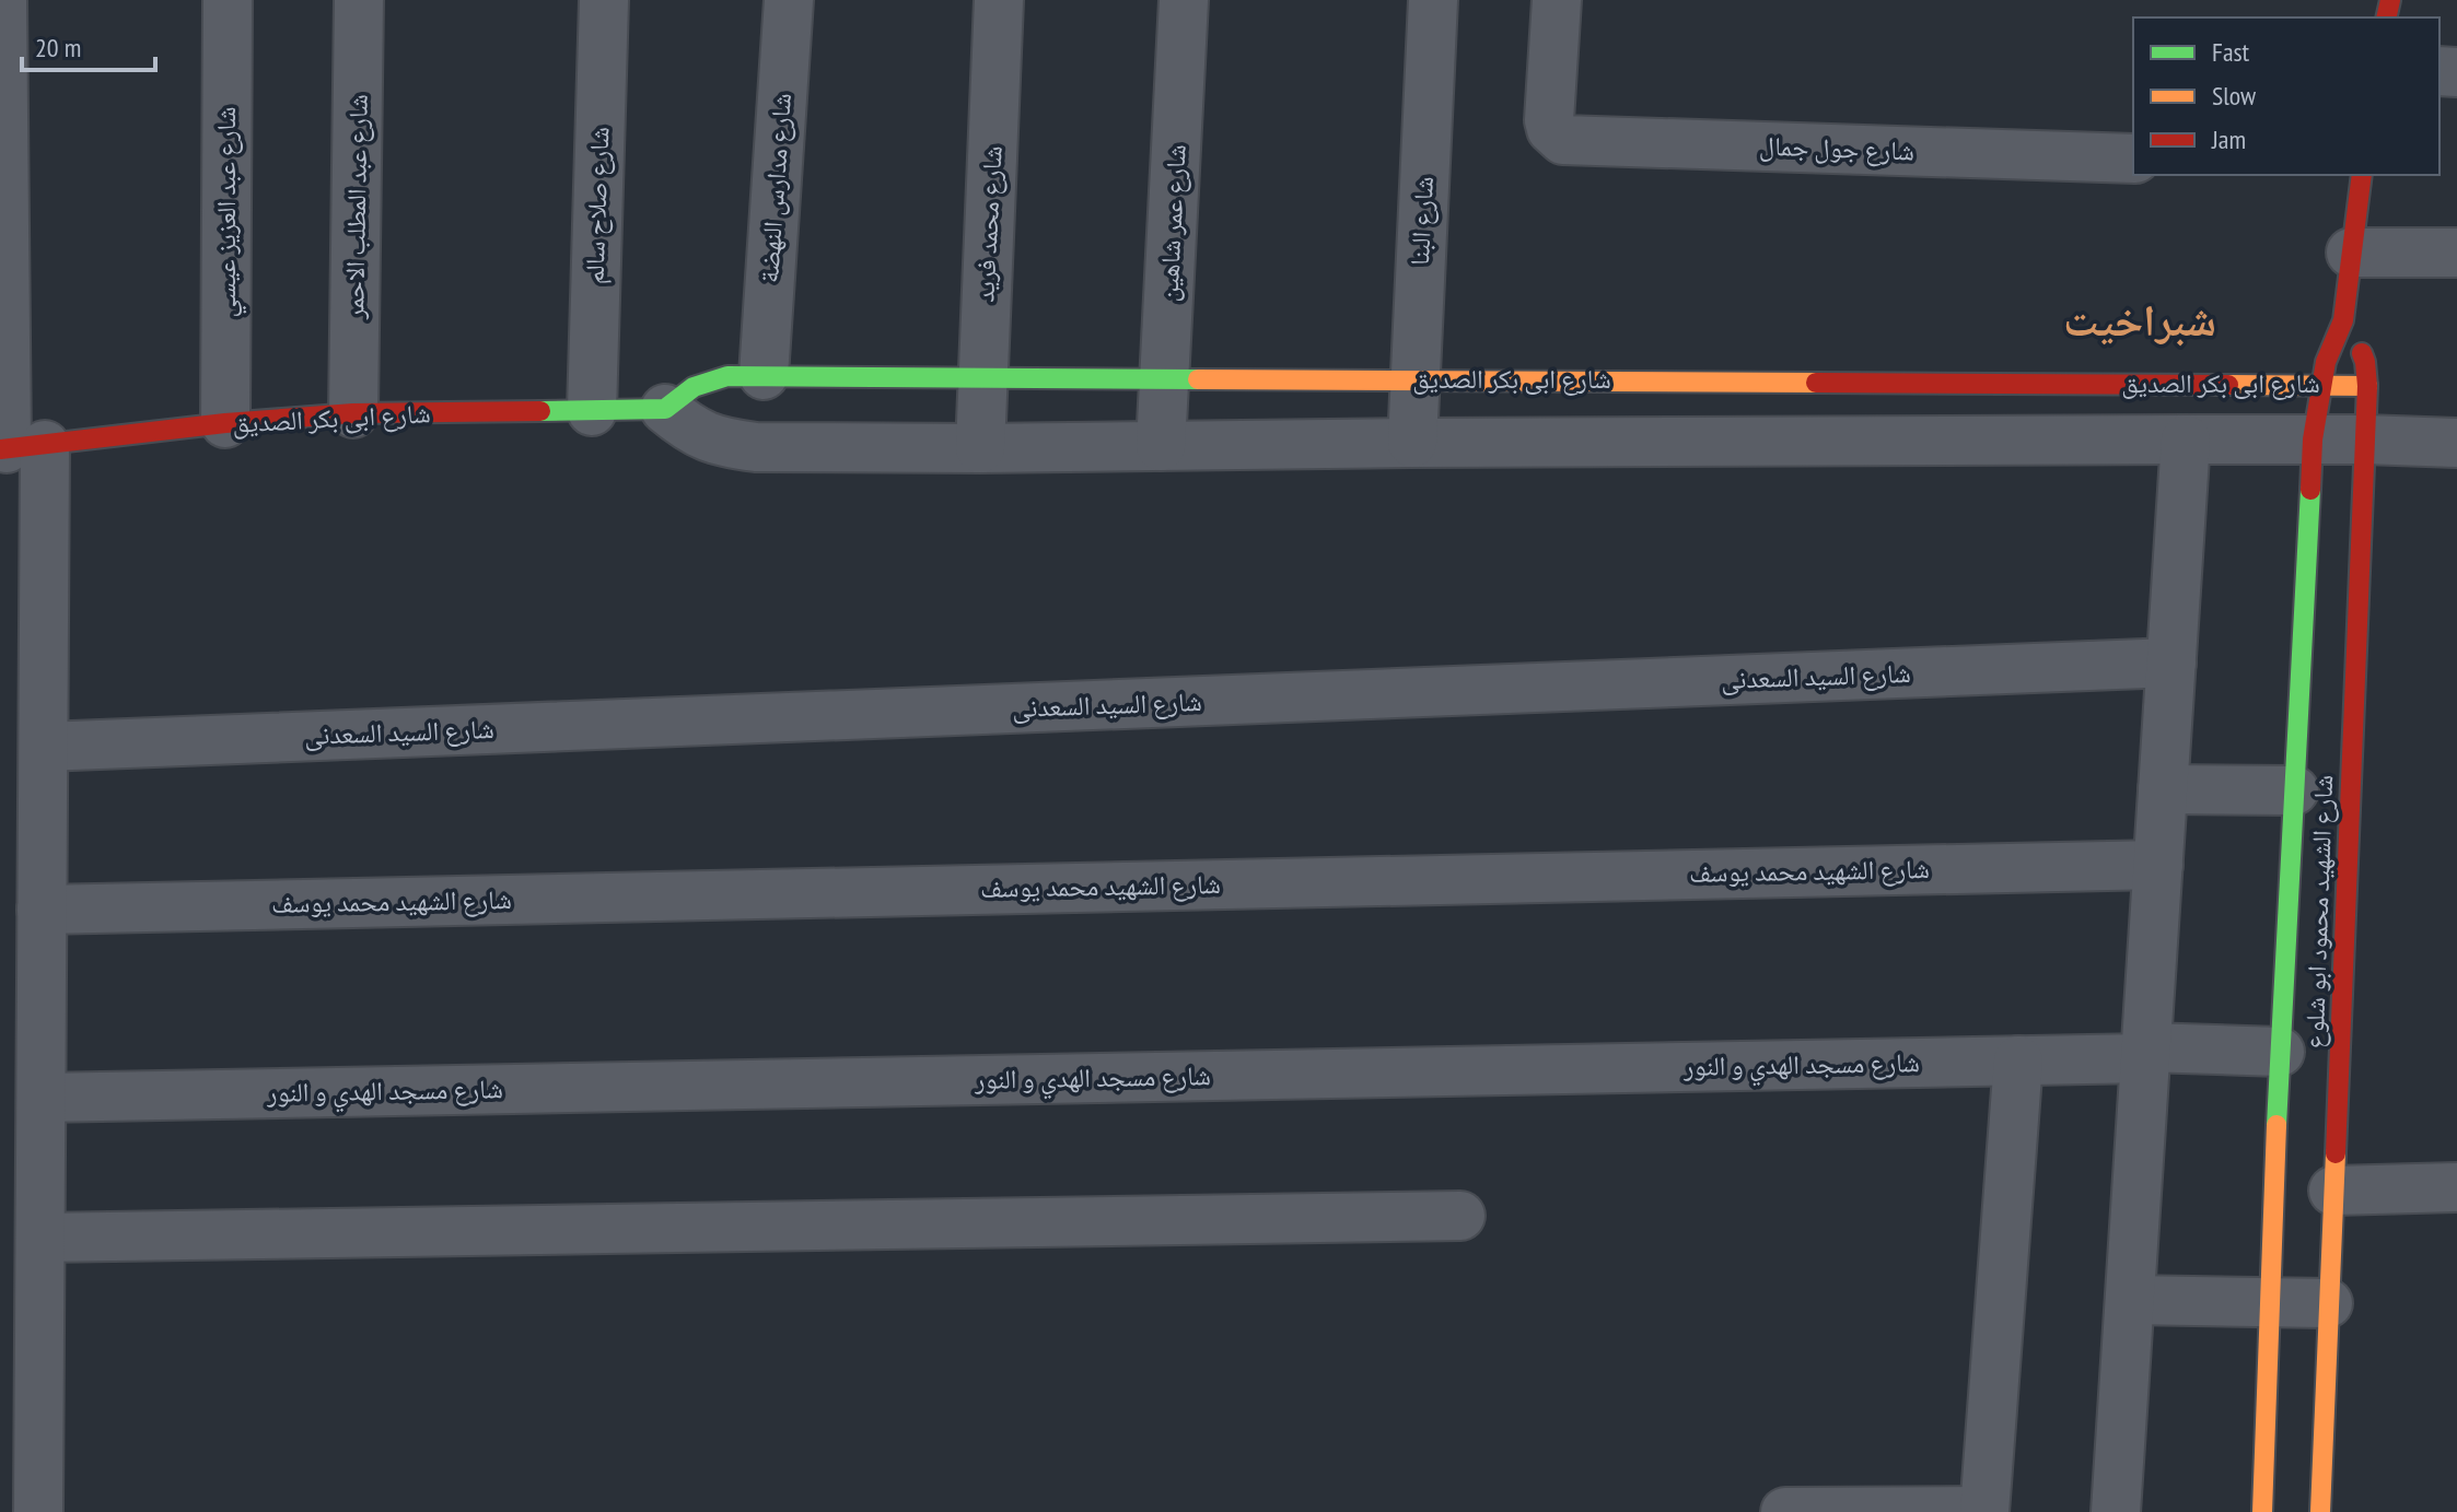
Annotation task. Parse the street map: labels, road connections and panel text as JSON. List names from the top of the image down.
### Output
{
  "streets": {
    "street": [
      "شارع جول جمال",
      "شارع مدارس النهضة",
      "شارع صلاح سالم",
      "شارع عبد المطلب الاحمر",
      "شارع عبد العزيز عيسي",
      "شارع البنا",
      "شارع عمر شاهين",
      "شارع محمد فريد",
      "شارع ابى بكر الصديق",
      "شارع السيد السعدنى",
      "شارع الشهيد محمد يوسف",
      "شارع الشهيد محمود ابو شلوع",
      "شارع مسجد الهدي و النور"
    ]
  },
  "crossings": [
    ["شارع مدارس النهضة", "شارع ابى بكر الصديق"],
    ["شارع صلاح سالم", "شارع ابى بكر الصديق"],
    ["شارع عبد المطلب الاحمر", "شارع ابى بكر الصديق"],
    ["شارع عبد العزيز عيسي", "شارع ابى بكر الصديق"],
    ["شارع البنا", "شارع ابى بكر الصديق"],
    ["شارع عمر شاهين", "شارع ابى بكر الصديق"],
    ["شارع محمد فريد", "شارع ابى بكر الصديق"],
    ["شارع ابى بكر الصديق", "شارع الشهيد محمود ابو شلوع"],
    ["شارع الشهيد محمود ابو شلوع", "شارع مسجد الهدي و النور"]
  ],
  "districts": ["شبراخيت"],
  "legend": ["Fast", "Slow", "Jam"],
  "scale_bar": "20 m"
}
